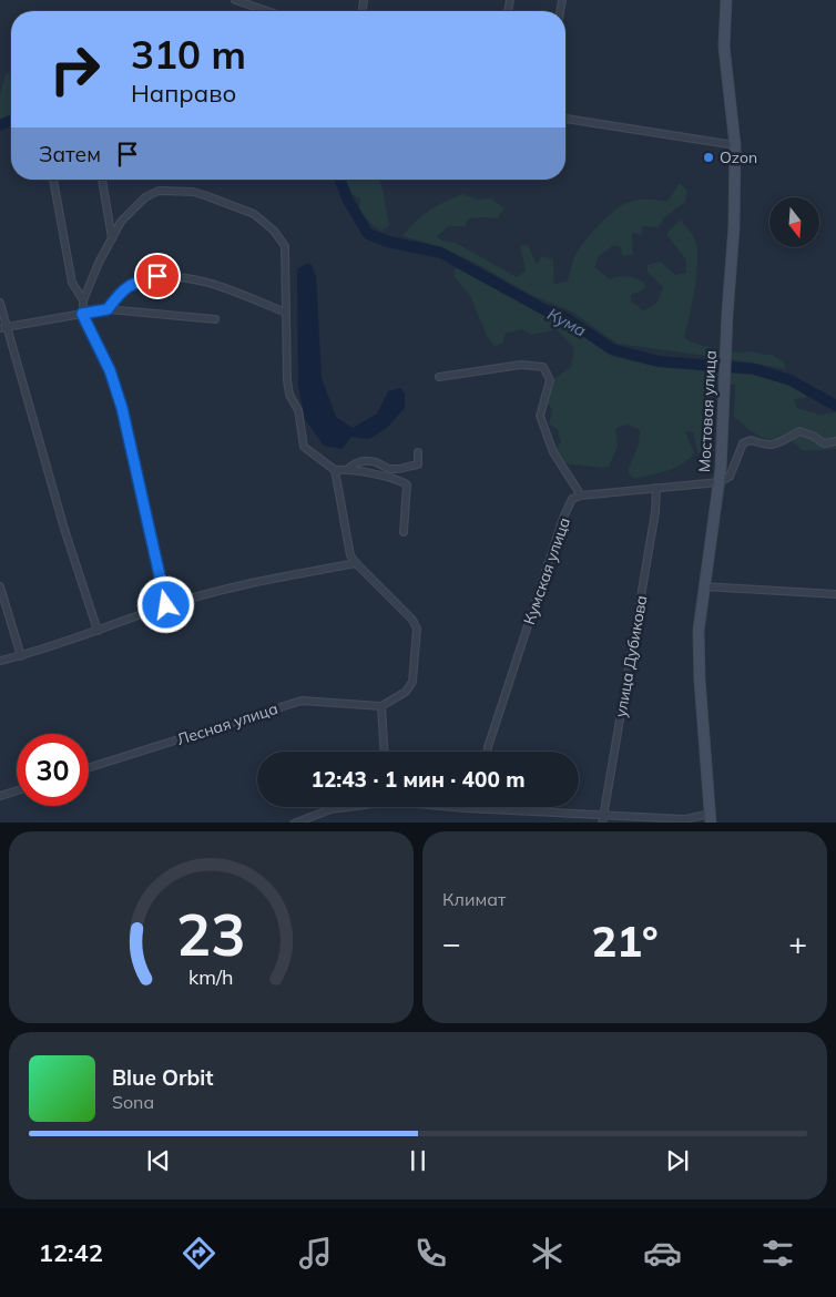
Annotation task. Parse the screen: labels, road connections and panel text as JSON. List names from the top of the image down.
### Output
{
  "streets": {
    "main road": ["Мостовая улица"],
    "street": ["Кумская улица", "улица Дубикова", "Лесная улица"]
  },
  "water": ["Кума"],
  "places": ["Ozon"],
  "north": "bottom",
  "page": {
    "turn": ["310 m", "Направо"],
    "then": "Затем",
    "limit": "30",
    "trip": "12:43 · 1 мин · 400 m",
    "tile": "Климат",
    "heat": ["−", "21°", "+"],
    "song": ["Blue Orbit", "Sona"],
    "tabs": "12:42",
    "gauge": ["23", "km/h"]
  }
}
